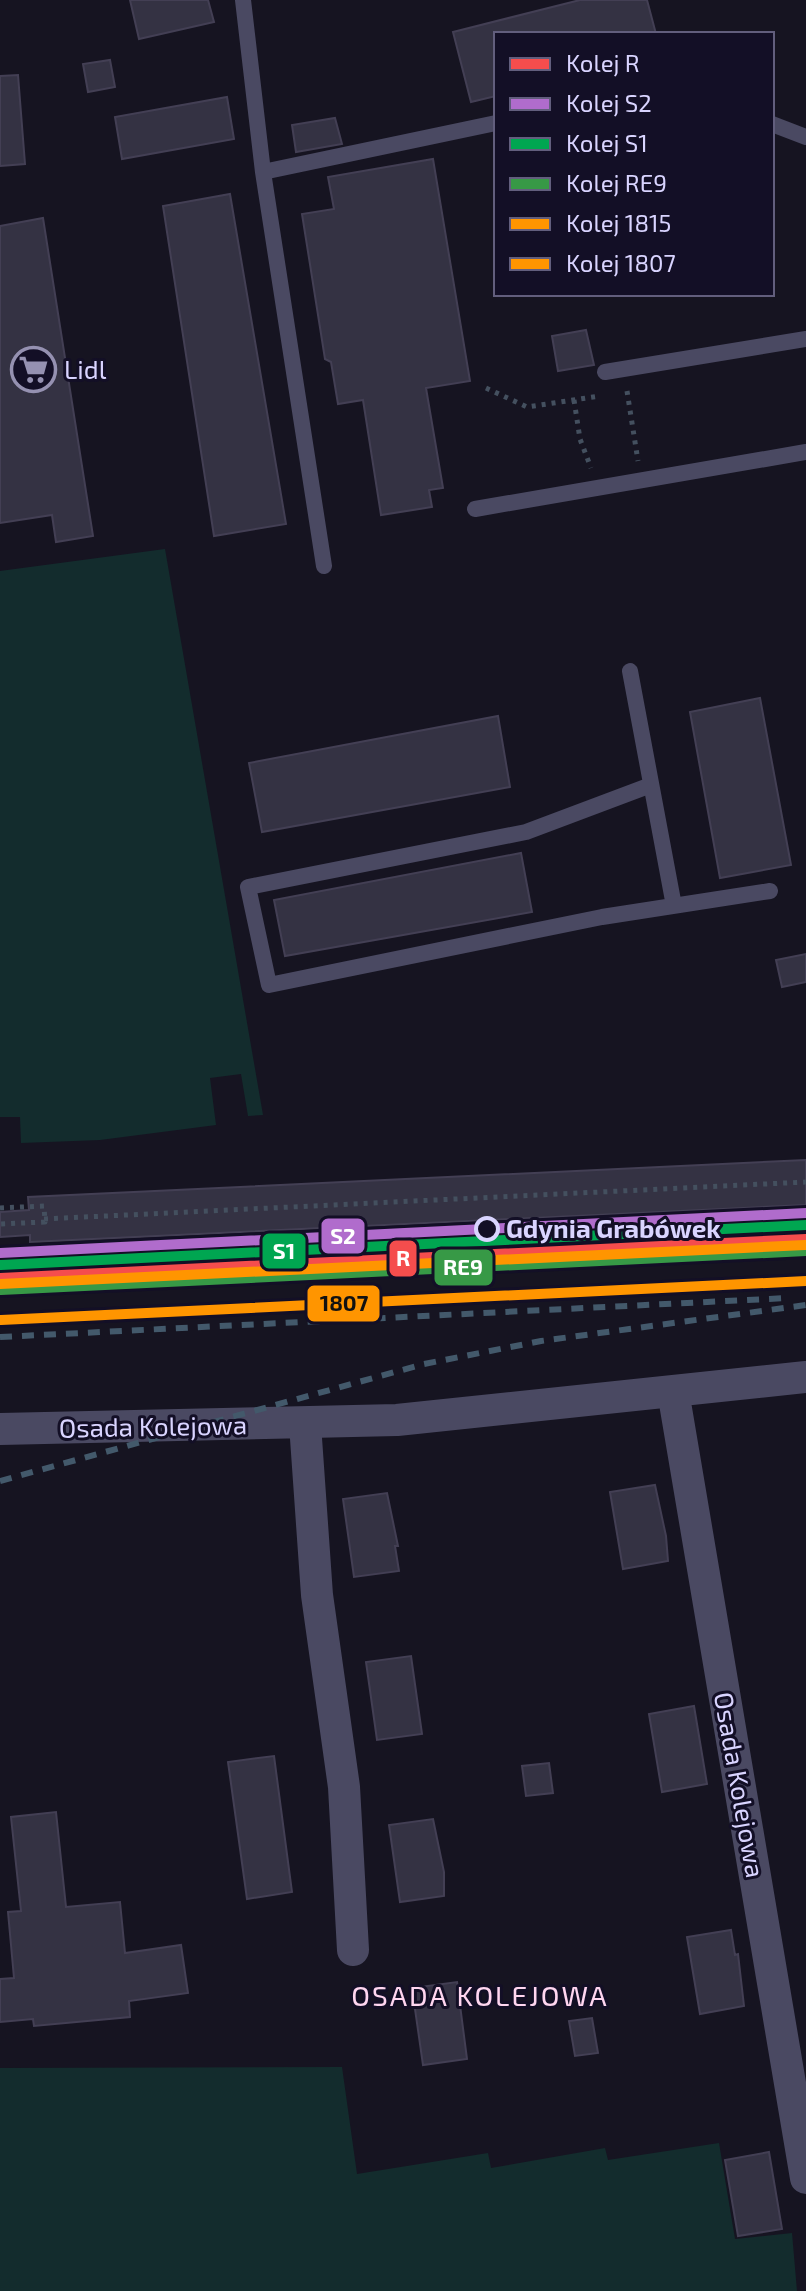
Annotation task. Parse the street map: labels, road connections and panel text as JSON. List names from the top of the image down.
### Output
{
  "streets": {
    "street": ["Osada Kolejowa"]
  },
  "districts": ["OSADA KOLEJOWA"],
  "places": {
    "supermarket": ["Lidl"],
    "other": ["Gdynia Grabówek"]
  },
  "lines": [
    "rail line S2",
    "rail line S1",
    "rail line R",
    "rail line 1815",
    "rail line RE9",
    "rail line 1807"
  ],
  "legend": [
    "Kolej R",
    "Kolej S2",
    "Kolej S1",
    "Kolej RE9",
    "Kolej 1815",
    "Kolej 1807"
  ]
}
